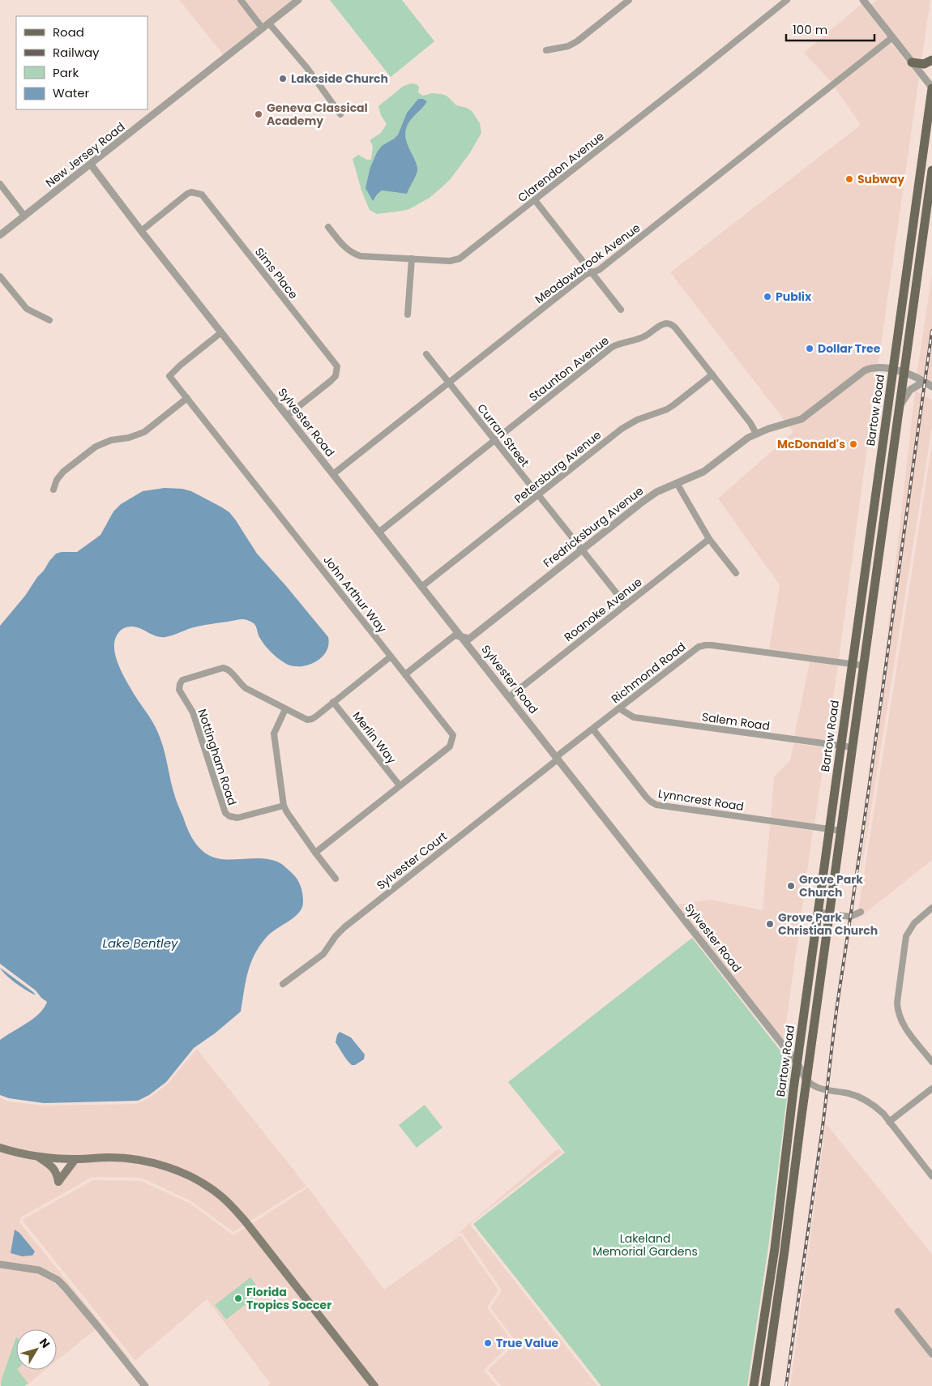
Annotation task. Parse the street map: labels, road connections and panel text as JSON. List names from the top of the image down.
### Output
{
  "streets": {
    "main road": ["Bartow Road"],
    "street": [
      "New Jersey Road",
      "Clarendon Avenue",
      "Meadowbrook Avenue",
      "Sims Place",
      "Staunton Avenue",
      "Sylvester Road",
      "Curran Street",
      "Petersburg Avenue",
      "Fredricksburg Avenue",
      "John Arthur Way",
      "Roanoke Avenue",
      "Richmond Road",
      "Salem Road",
      "Merlin Way",
      "Nottingham Road",
      "Lynncrest Road",
      "Sylvester Court"
    ]
  },
  "crossings": [
    ["New Jersey Road", "Sylvester Road"],
    ["Meadowbrook Avenue", "Sylvester Road"],
    ["Meadowbrook Avenue", "Curran Street"],
    ["Sims Place", "Sylvester Road"],
    ["Staunton Avenue", "Sylvester Road"],
    ["Staunton Avenue", "Curran Street"],
    ["Staunton Avenue", "Petersburg Avenue"],
    ["Staunton Avenue", "Fredricksburg Avenue"],
    ["Bartow Road", "Sylvester Road"],
    ["Bartow Road", "Fredricksburg Avenue"],
    ["Bartow Road", "Richmond Road"],
    ["Bartow Road", "Salem Road"],
    ["Bartow Road", "Lynncrest Road"],
    ["Sylvester Road", "Petersburg Avenue"],
    ["Sylvester Road", "Fredricksburg Avenue"],
    ["Sylvester Road", "John Arthur Way"],
    ["Sylvester Road", "Roanoke Avenue"],
    ["Sylvester Road", "Richmond Road"],
    ["Sylvester Road", "Sylvester Court"],
    ["Curran Street", "Petersburg Avenue"],
    ["Curran Street", "Fredricksburg Avenue"],
    ["Curran Street", "Roanoke Avenue"],
    ["John Arthur Way", "Merlin Way"],
    ["John Arthur Way", "Nottingham Road"],
    ["Richmond Road", "Salem Road"],
    ["Richmond Road", "Lynncrest Road"],
    ["Richmond Road", "Sylvester Court"],
    ["Merlin Way", "Nottingham Road"]
  ],
  "water": ["Lake Bentley"],
  "parks": ["Lakeland Memorial Gardens"],
  "places": [
    "Lakeside Church",
    "Geneva Classical Academy",
    "Subway",
    "Publix",
    "Dollar Tree",
    "McDonald's",
    "Grove Park Church",
    "Grove Park Christian Church",
    "Florida Tropics Soccer",
    "True Value"
  ],
  "legend": [
    "Road",
    "Railway",
    "Park",
    "Water"
  ],
  "scale_bar": "100 m",
  "north": "top right"
}
